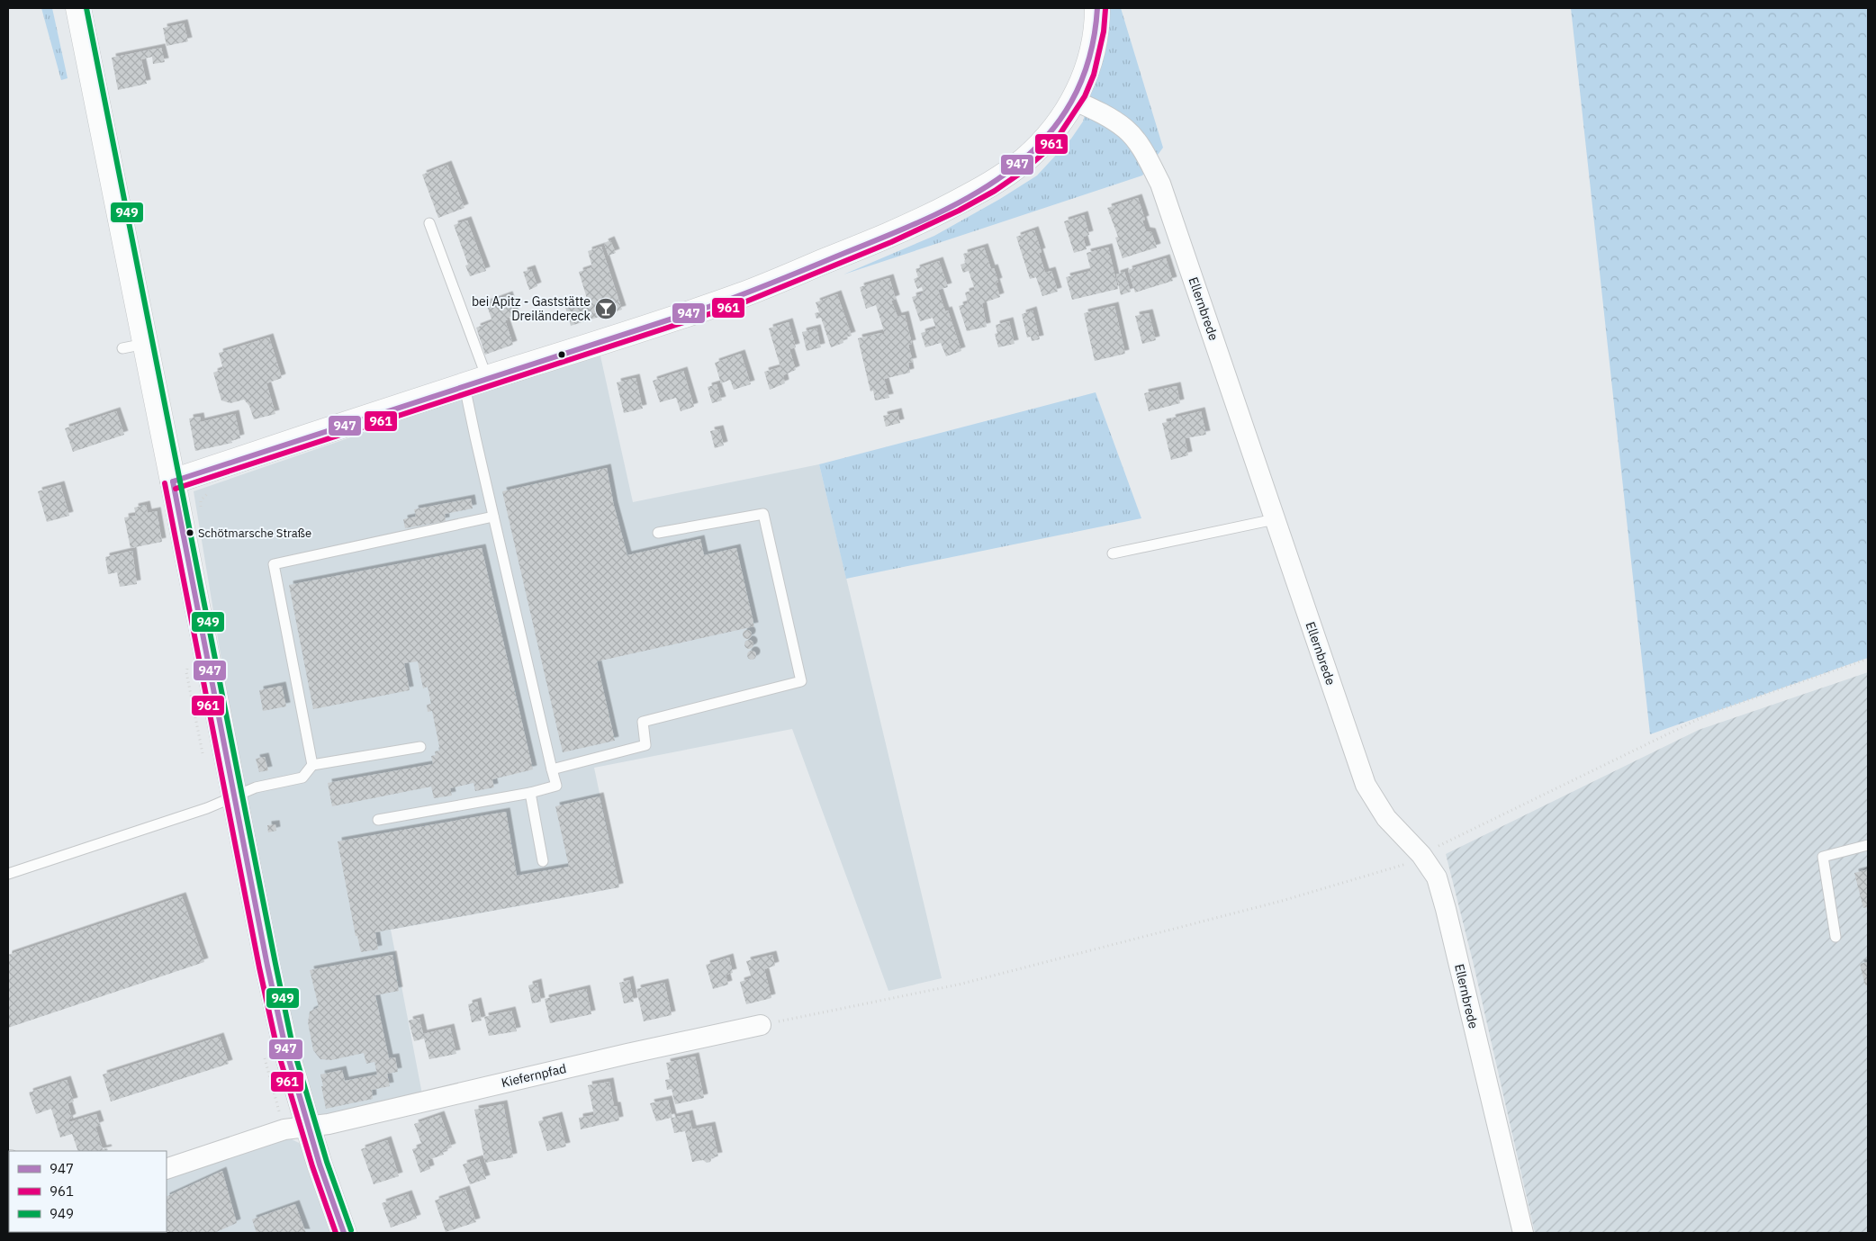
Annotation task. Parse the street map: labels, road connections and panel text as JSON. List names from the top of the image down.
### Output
{
  "streets": {
    "street": ["Ellernbrede", "Kiefernpfad"]
  },
  "places": {
    "bar": ["bei Apitz - Gaststätte Dreiländereck"],
    "other": ["Schötmarsche Straße"]
  },
  "lines": ["transit line 947", "transit line 949", "transit line 961"],
  "legend": ["947", "961", "949"]
}
